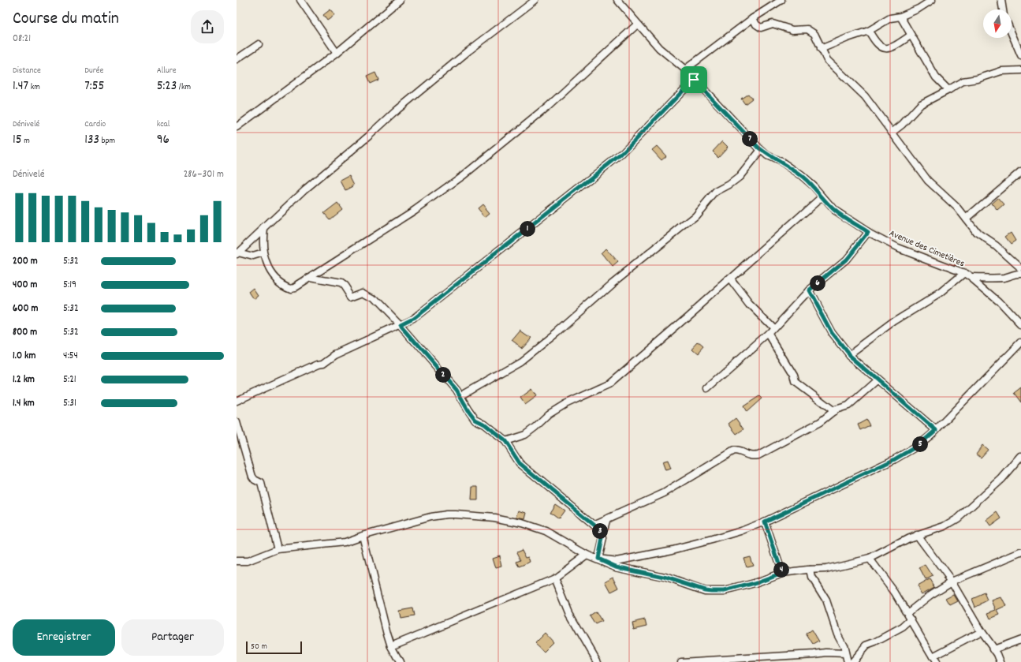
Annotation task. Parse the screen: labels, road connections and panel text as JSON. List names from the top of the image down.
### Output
{
  "streets": {
    "street": ["Avenue des Cimetières"]
  },
  "scale_bar": "50 m",
  "north": "bottom",
  "page": {
    "heading": ["Course du matin", "08:21"],
    "stats": [
      ["Distance", "1.47 km"],
      ["Durée", "7:55"],
      ["Allure", "5:23 /km"],
      ["Dénivelé", "15 m"],
      ["Cardio", "133 bpm"],
      ["kcal", "96"]
    ],
    "pins": [
      "7",
      "1",
      "6",
      "2",
      "5",
      "3",
      "4"
    ],
    "chart": ["Dénivelé", "286–301 m"],
    "list": [
      {
        "name": "200 m",
        "note": "5:32"
      },
      {
        "name": "400 m",
        "note": "5:19"
      },
      {
        "name": "600 m",
        "note": "5:32"
      },
      {
        "name": "800 m",
        "note": "5:32"
      },
      {
        "name": "1.0 km",
        "note": "4:54"
      },
      {
        "name": "1.2 km",
        "note": "5:21"
      },
      {
        "name": "1.4 km",
        "note": "5:31"
      }
    ],
    "buttons": ["Enregistrer", "Partager"],
    "scale": "50 m"
  }
}
